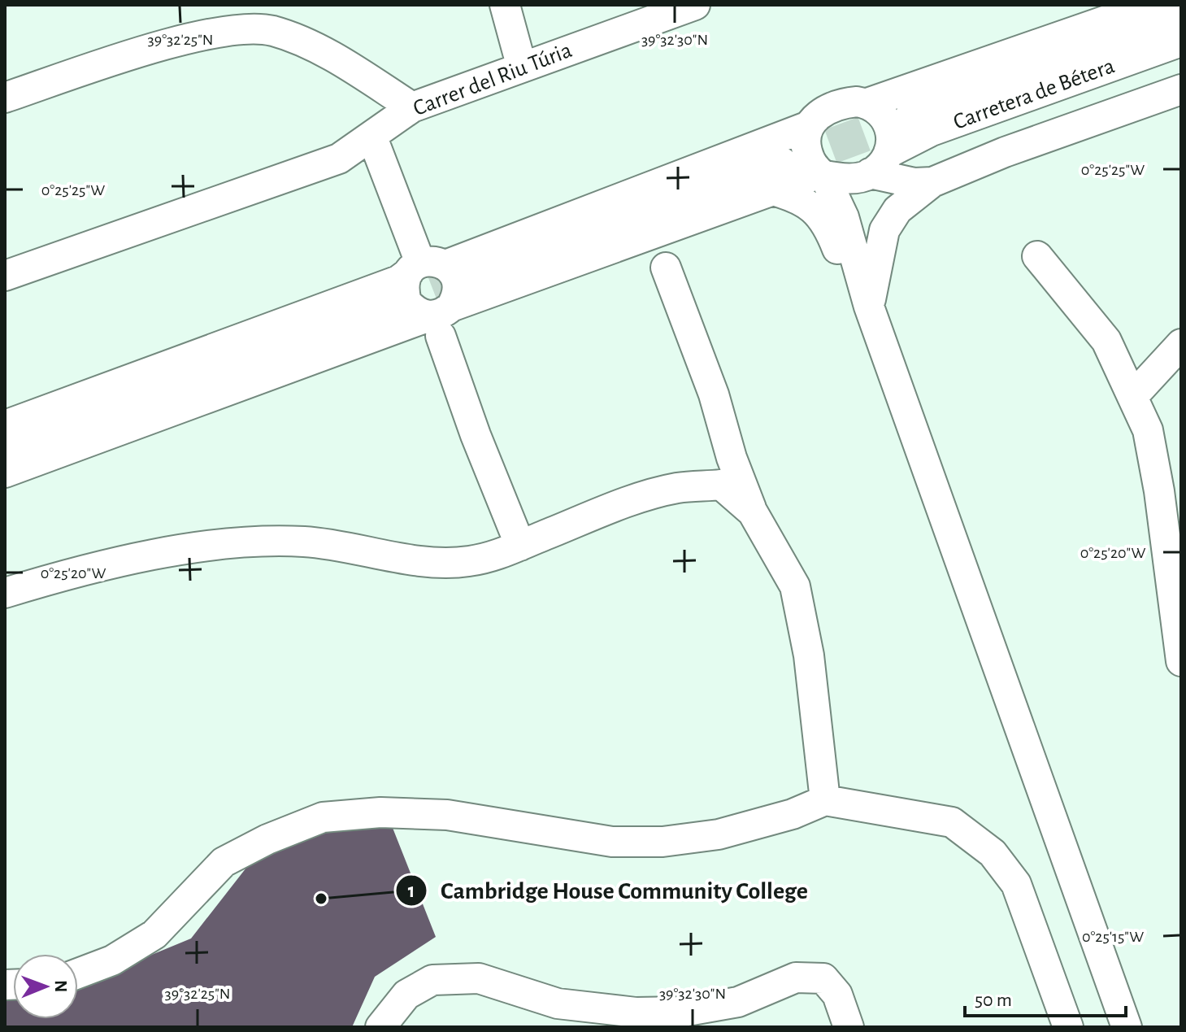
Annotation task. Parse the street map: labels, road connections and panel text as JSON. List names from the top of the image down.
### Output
{
  "streets": {
    "street": ["Carrer del Riu Túria", "Carretera de Bétera"]
  },
  "places": ["Cambridge House Community College"],
  "scale_bar": "50 m",
  "north": "right",
  "coordinates": [
    "39°32'25\"N",
    "39°32'30\"N",
    "0°25'25\"W",
    "0°25'20\"W",
    "0°25'15\"W"
  ]
}
